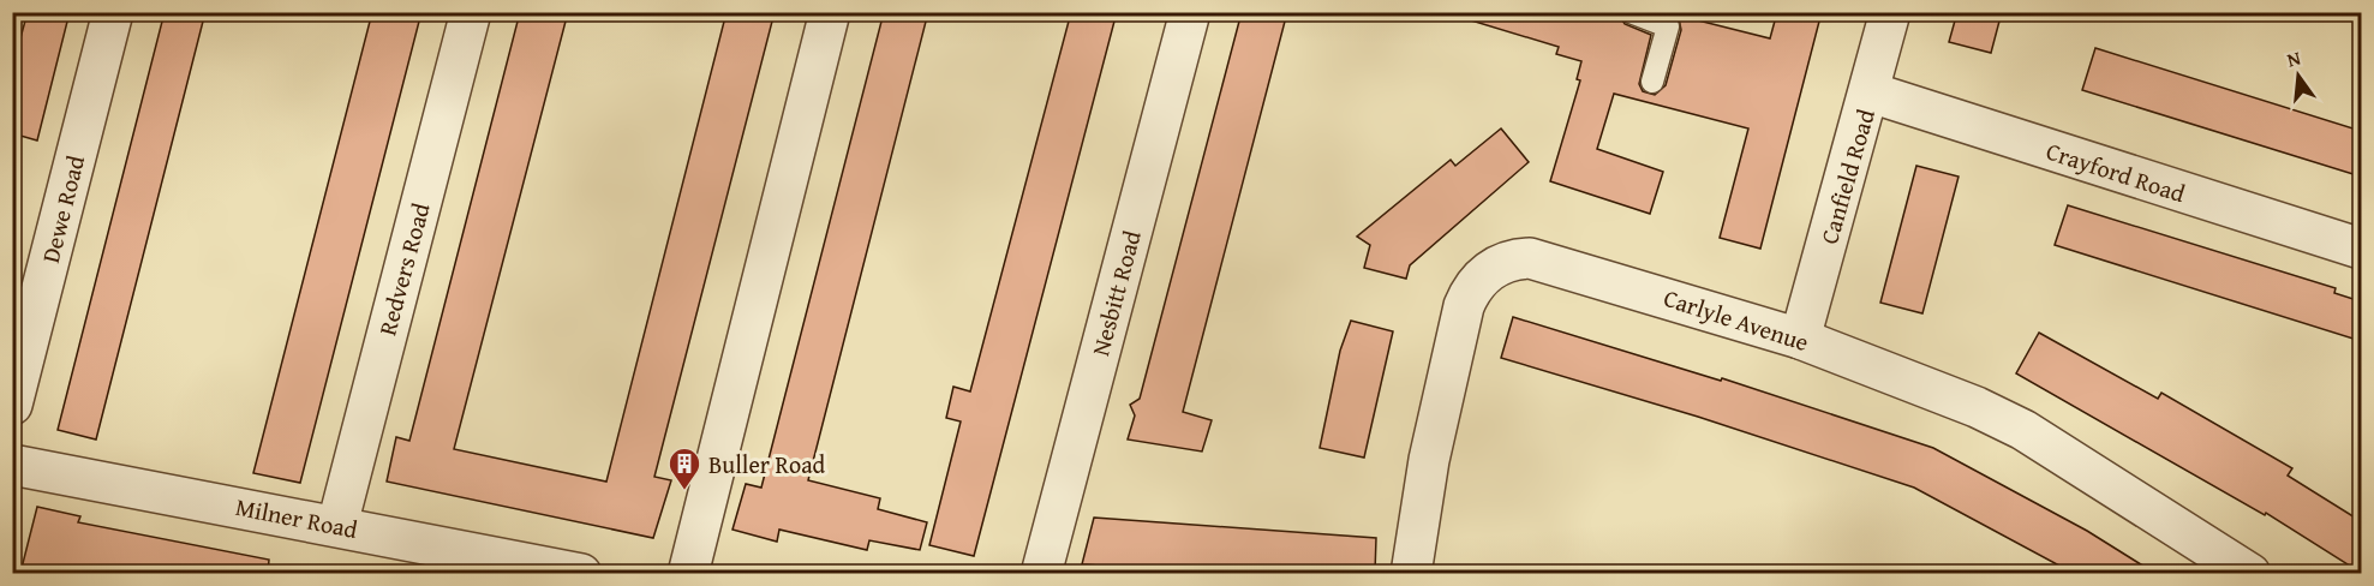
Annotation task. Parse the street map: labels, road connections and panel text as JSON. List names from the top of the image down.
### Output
{
  "streets": {
    "street": [
      "Crayford Road",
      "Canfield Road",
      "Dewe Road",
      "Redvers Road",
      "Nesbitt Road",
      "Carlyle Avenue",
      "Milner Road"
    ]
  },
  "crossings": [
    ["Crayford Road", "Canfield Road"],
    ["Canfield Road", "Carlyle Avenue"],
    ["Redvers Road", "Milner Road"]
  ],
  "places": {
    "building": ["Buller Road"]
  },
  "north": "top"
}
